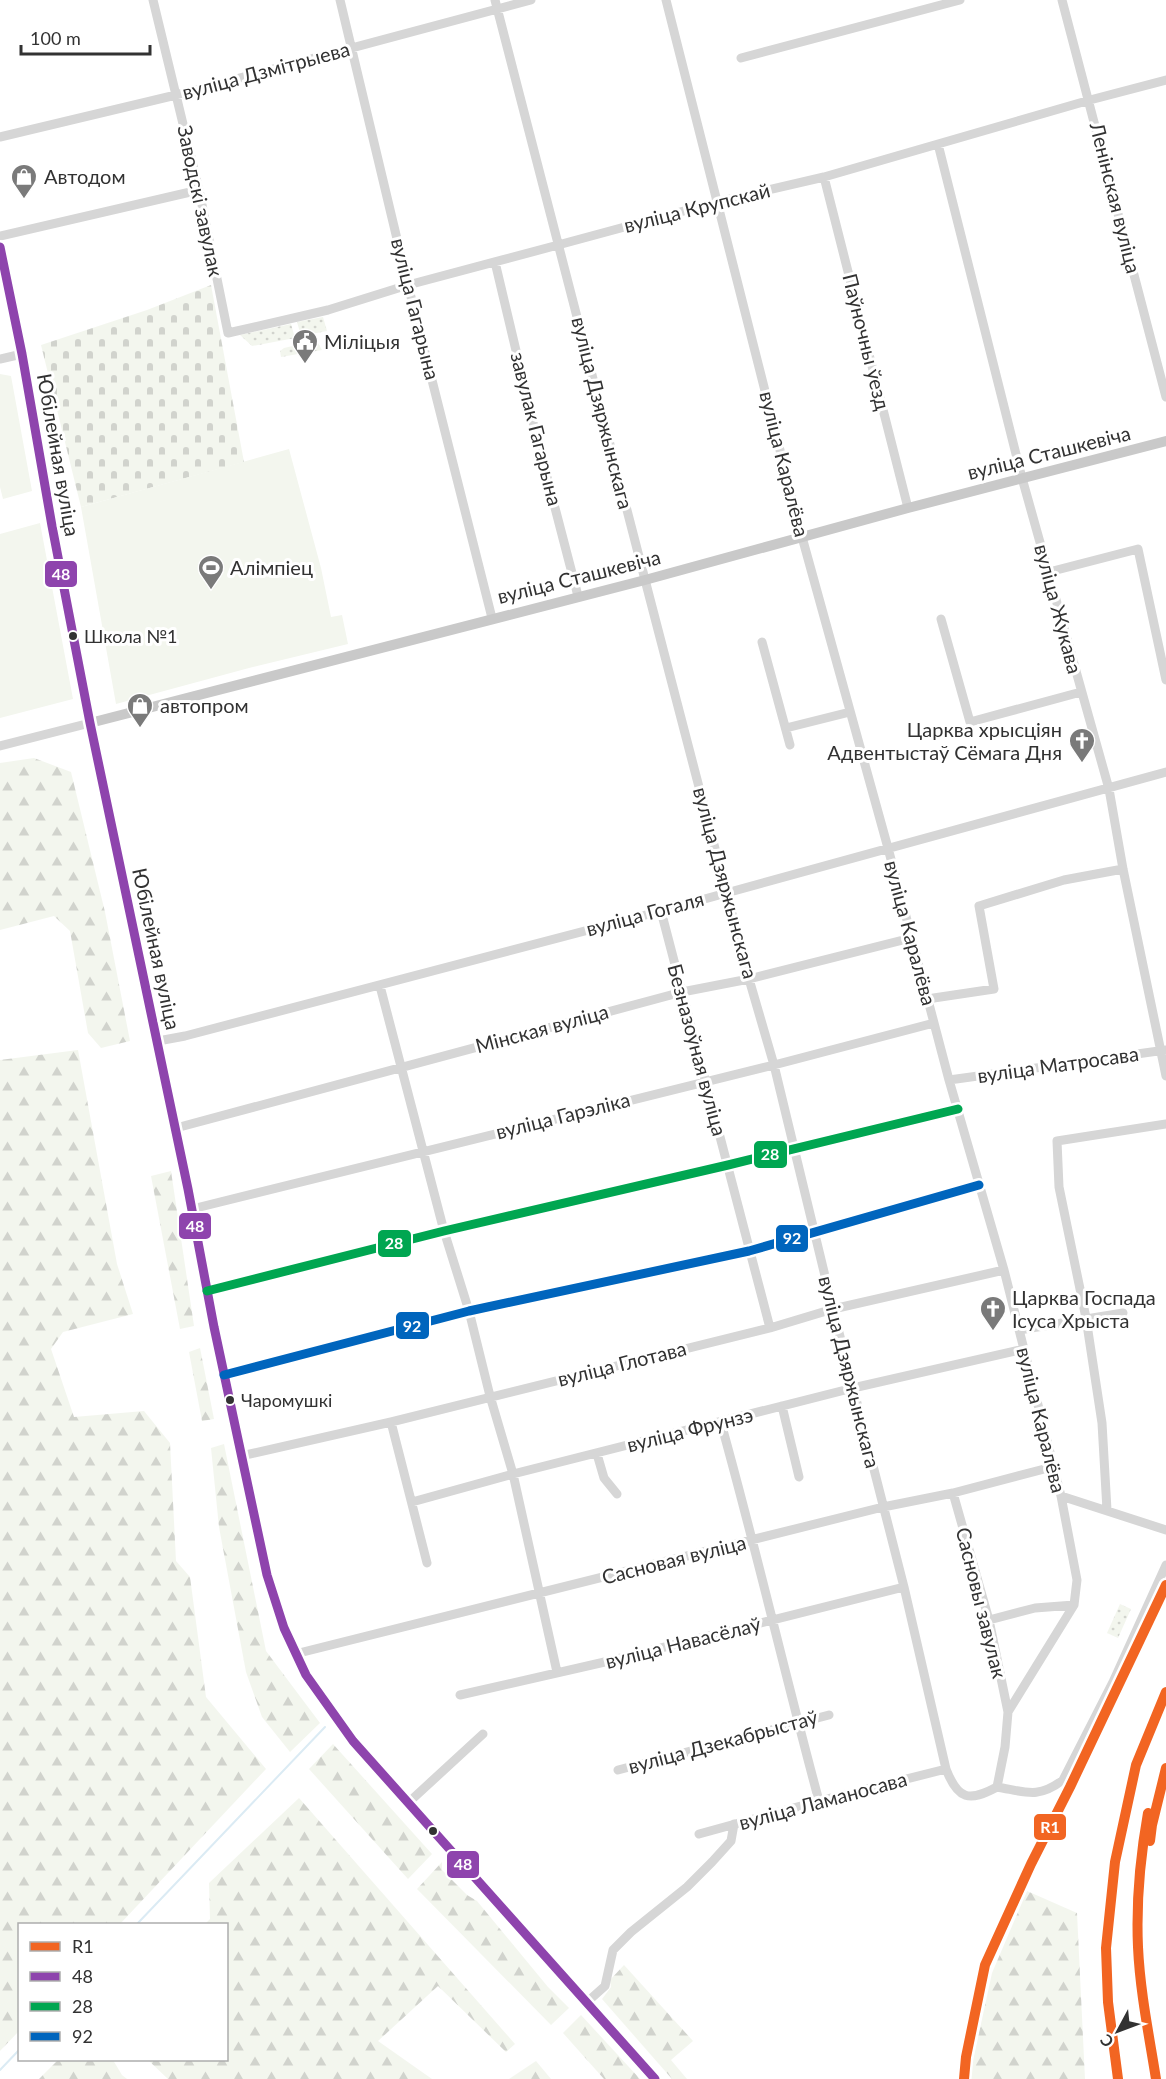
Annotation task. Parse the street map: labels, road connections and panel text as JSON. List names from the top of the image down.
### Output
{
  "streets": {
    "main road": ["вуліца Сташкевіча", "Юбілейная вуліца"],
    "street": [
      "вуліца Дзмітрыева",
      "Ленінская вуліца",
      "Заводскі завулак",
      "вуліца Крупскай",
      "вуліца Гагарына",
      "Паўночны ўезд",
      "вуліца Дзяржынскага",
      "завулак Гагарына",
      "вуліца Каралёва",
      "вуліца Жукава",
      "вуліца Гогаля",
      "Мінская вуліца",
      "Безназоўная вуліца",
      "вуліца Матросава",
      "вуліца Гарэліка",
      "вуліца Глотава",
      "вуліца Фрунзэ",
      "Сасновая вуліца",
      "Сасновы завулак",
      "вуліца Навасёлаў",
      "вуліца Дзекабрыстаў",
      "вуліца Ламаносава"
    ]
  },
  "crossings": [
    ["вуліца Дзмітрыева", "Заводскі завулак"],
    ["вуліца Дзмітрыева", "вуліца Гагарына"],
    ["вуліца Дзмітрыева", "вуліца Дзяржынскага"],
    ["Ленінская вуліца", "вуліца Крупскай"],
    ["Заводскі завулак", "вуліца Крупскай"],
    ["вуліца Крупскай", "вуліца Гагарына"],
    ["вуліца Крупскай", "Паўночны ўезд"],
    ["вуліца Крупскай", "вуліца Дзяржынскага"],
    ["вуліца Крупскай", "завулак Гагарына"],
    ["вуліца Крупскай", "вуліца Каралёва"],
    ["вуліца Крупскай", "вуліца Жукава"],
    ["вуліца Гагарына", "вуліца Сташкевіча"],
    ["Паўночны ўезд", "вуліца Сташкевіча"],
    ["вуліца Дзяржынскага", "вуліца Сташкевіча"],
    ["вуліца Дзяржынскага", "вуліца Гогаля"],
    ["вуліца Дзяржынскага", "Мінская вуліца"],
    ["вуліца Дзяржынскага", "вуліца Гарэліка"],
    ["вуліца Дзяржынскага", "вуліца Глотава"],
    ["вуліца Дзяржынскага", "вуліца Фрунзэ"],
    ["вуліца Дзяржынскага", "Сасновая вуліца"],
    ["вуліца Дзяржынскага", "вуліца Навасёлаў"],
    ["вуліца Дзяржынскага", "вуліца Ламаносава"],
    ["завулак Гагарына", "вуліца Сташкевіча"],
    ["вуліца Сташкевіча", "Юбілейная вуліца"],
    ["вуліца Сташкевіча", "вуліца Каралёва"],
    ["вуліца Сташкевіча", "вуліца Жукава"],
    ["Юбілейная вуліца", "вуліца Гогаля"],
    ["Юбілейная вуліца", "Мінская вуліца"],
    ["Юбілейная вуліца", "вуліца Гарэліка"],
    ["Юбілейная вуліца", "вуліца Глотава"],
    ["Юбілейная вуліца", "Сасновая вуліца"],
    ["вуліца Каралёва", "вуліца Гогаля"],
    ["вуліца Каралёва", "Мінская вуліца"],
    ["вуліца Каралёва", "вуліца Матросава"],
    ["вуліца Каралёва", "вуліца Гарэліка"],
    ["вуліца Каралёва", "вуліца Глотава"],
    ["вуліца Каралёва", "вуліца Фрунзэ"],
    ["вуліца Каралёва", "Сасновая вуліца"],
    ["вуліца Каралёва", "Сасновы завулак"],
    ["вуліца Жукава", "вуліца Гогаля"],
    ["вуліца Жукава", "вуліца Матросава"],
    ["вуліца Гогаля", "Безназоўная вуліца"],
    ["Мінская вуліца", "Безназоўная вуліца"],
    ["Безназоўная вуліца", "вуліца Гарэліка"],
    ["Безназоўная вуліца", "вуліца Глотава"],
    ["Сасновая вуліца", "Сасновы завулак"]
  ],
  "places": {
    "shop": ["Автодом", "автопром"],
    "public building": ["Міліцыя"],
    "sports": ["Алімпіец"],
    "other": ["Школа №1", "Чаромушкі"],
    "church": ["Царква хрысціян Адвентыстаў Сёмага Дня", "Царква Госпада Ісуса Хрыста"]
  },
  "lines": [
    "transit line 48",
    "transit line 28",
    "transit line 92",
    "transit line R1"
  ],
  "legend": [
    "R1",
    "48",
    "28",
    "92"
  ],
  "scale_bar": "100 m",
  "north": "bottom left"
}
